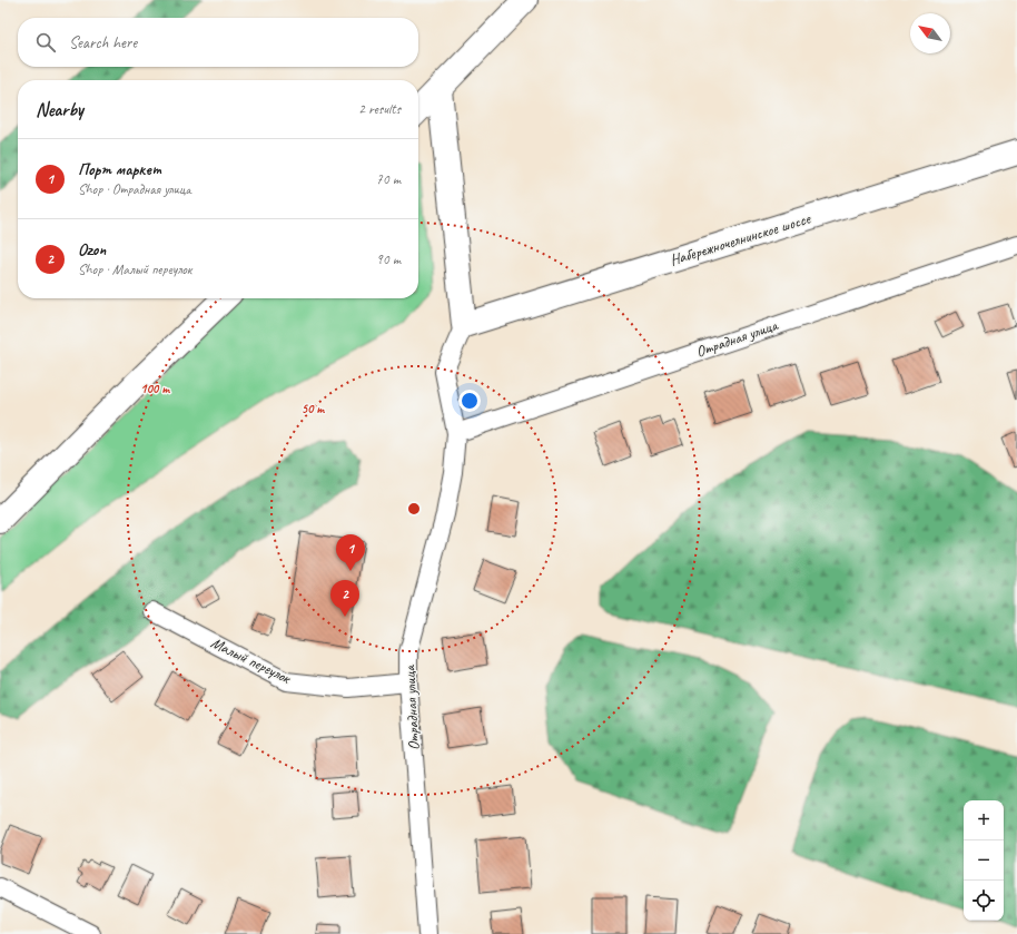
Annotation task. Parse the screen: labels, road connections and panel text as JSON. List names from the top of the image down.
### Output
{
  "streets": {
    "main road": ["Набережночелнинское шоссе"],
    "street": ["Отрадная улица", "Малый переулок"]
  },
  "crossings": [
    ["Набережночелнинское шоссе", "Отрадная улица"],
    ["Отрадная улица", "Малый переулок"]
  ],
  "north": "top left",
  "page": {
    "search": "Search here",
    "heading": ["Nearby", "2 results"],
    "list": [
      {
        "mark": "1",
        "name": "Порт маркет",
        "note": "Shop · Отрадная улица",
        "value": "70 m"
      },
      {
        "mark": "2",
        "name": "Ozon",
        "note": "Shop · Малый переулок",
        "value": "90 m"
      }
    ],
    "pins": ["1", "2"],
    "map_buttons": ["+", "−"]
  },
  "rings": ["100 m", "50 m"]
}
